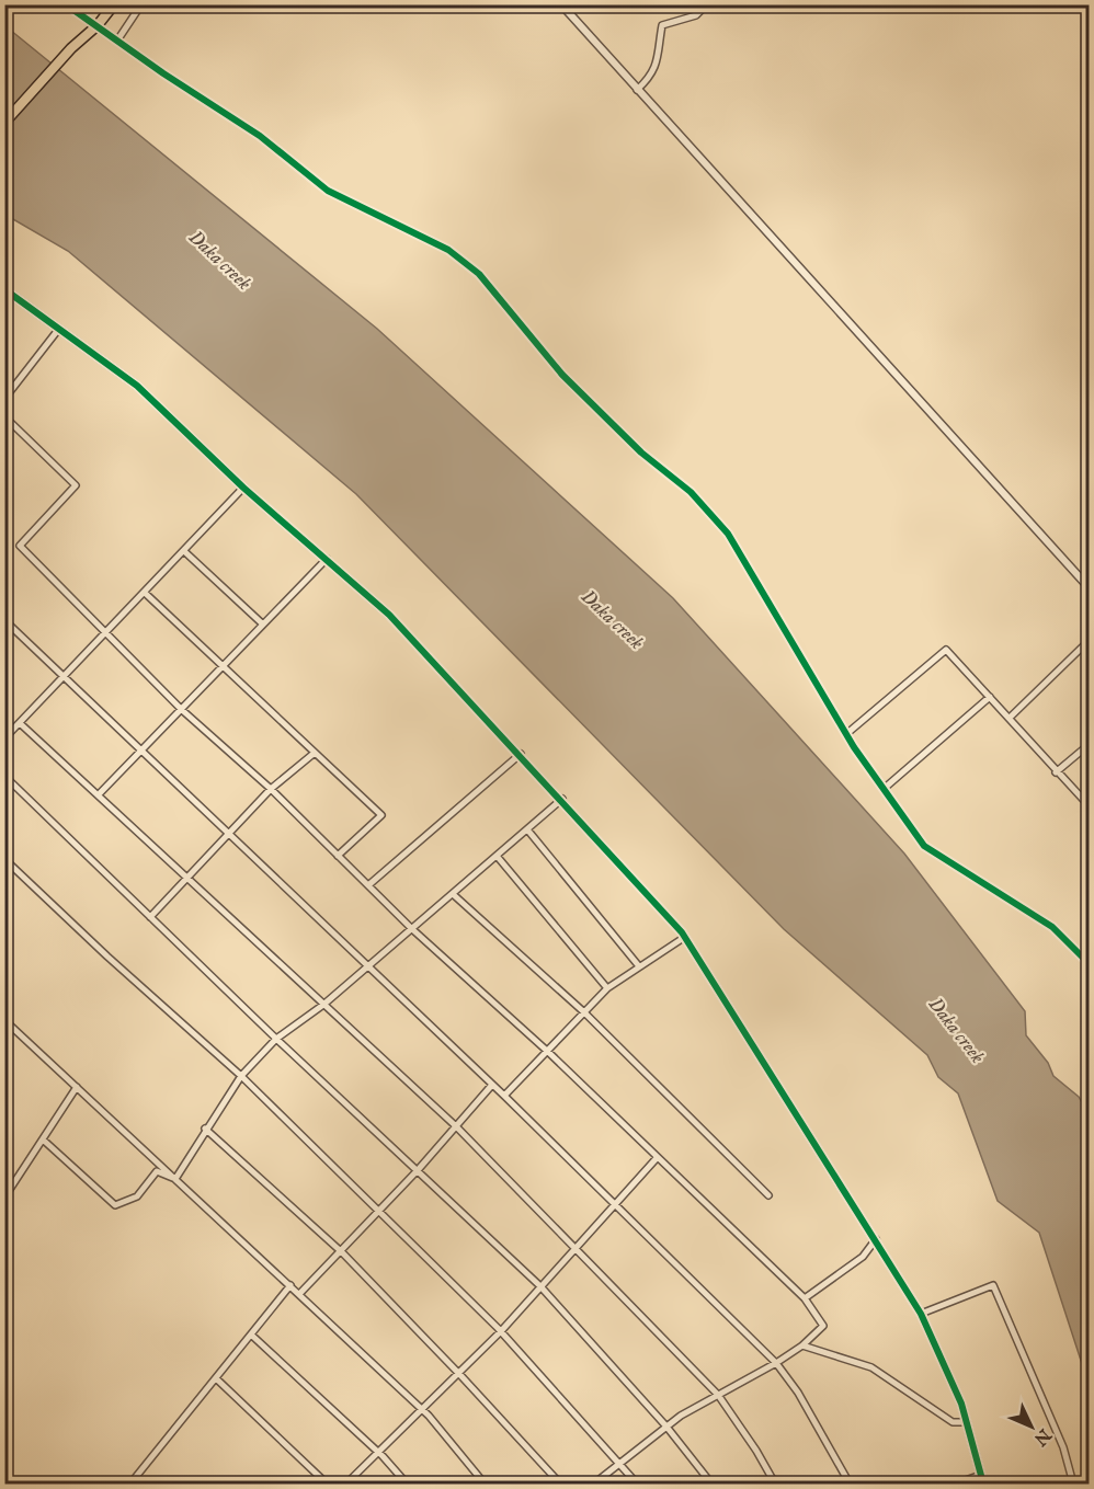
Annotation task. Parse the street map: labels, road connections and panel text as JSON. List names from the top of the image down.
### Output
{
  "water": ["Daka creek"],
  "north": "bottom right"
}
